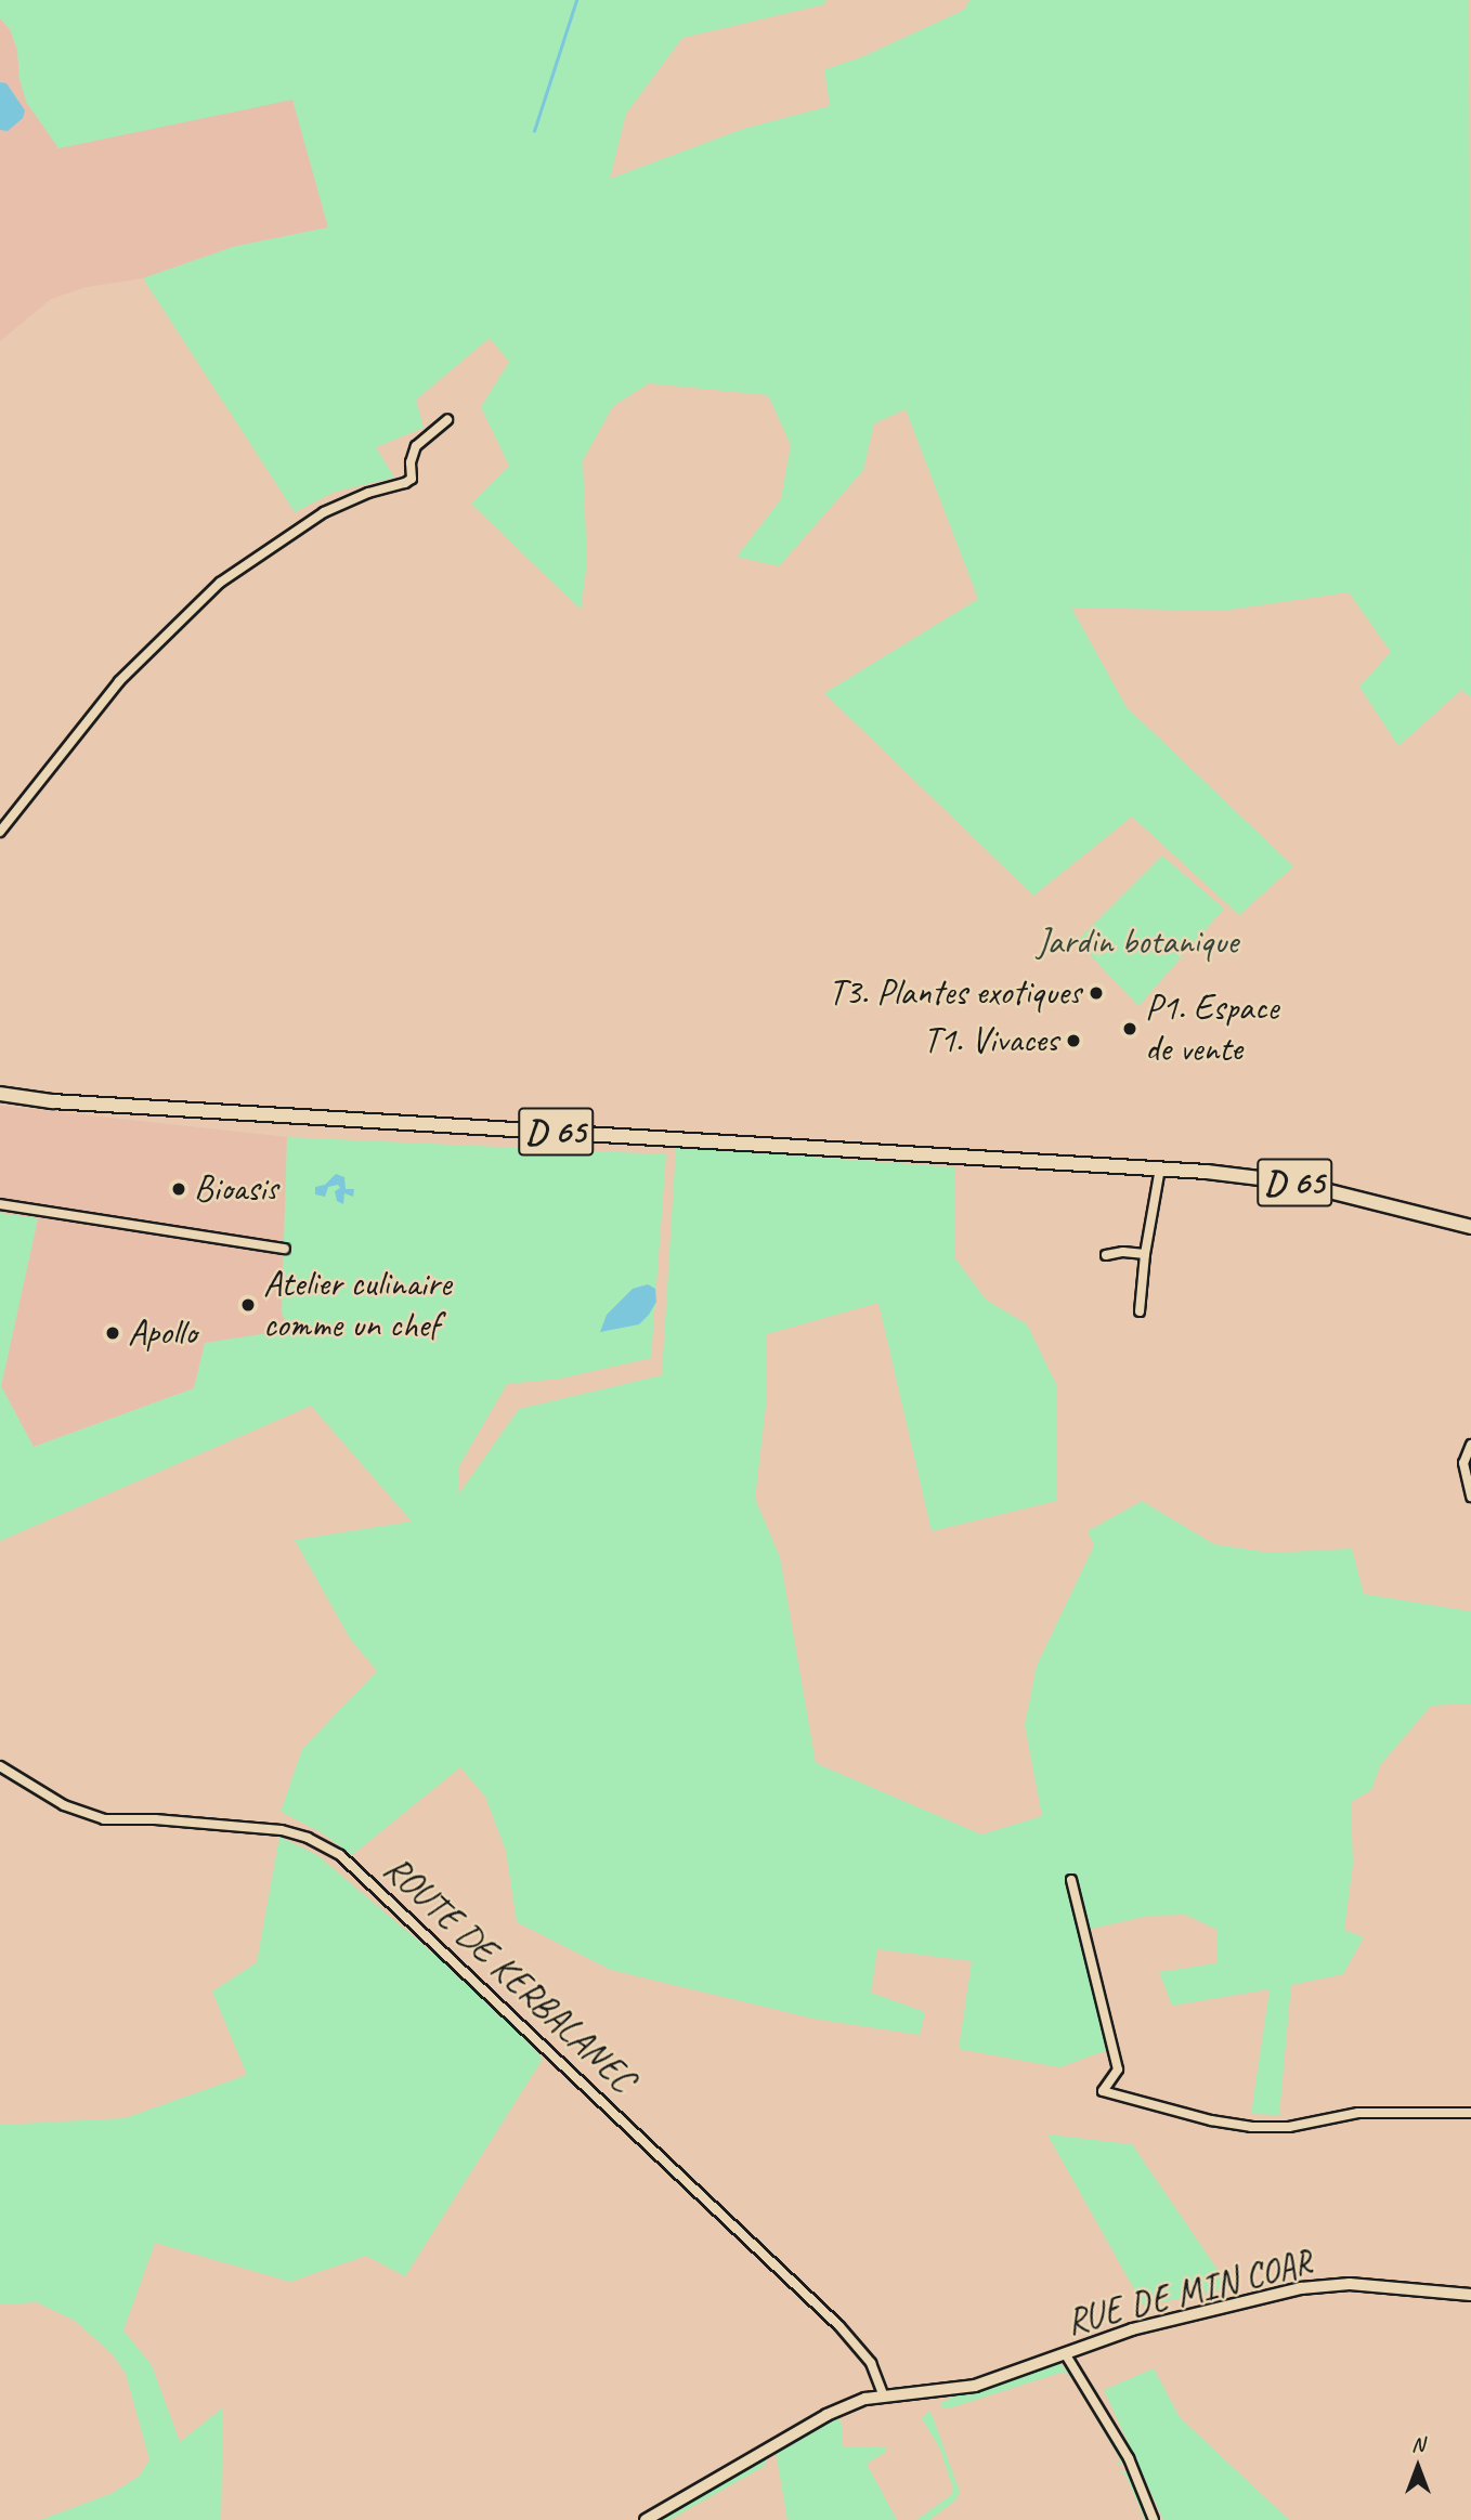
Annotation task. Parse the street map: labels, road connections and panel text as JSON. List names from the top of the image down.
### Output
{
  "streets": {
    "main road": ["D 65"],
    "street": ["ROUTE DE KERBALANEC", "RUE DE MIN COAR"]
  },
  "crossings": [
    ["ROUTE DE KERBALANEC", "RUE DE MIN COAR"]
  ],
  "parks": ["Jardin botanique"],
  "places": [
    "T3. Plantes exotiques",
    "P1. Espace de vente",
    "T1. Vivaces",
    "Bioasis",
    "Atelier culinaire comme un chef",
    "Apollo"
  ],
  "north": "top"
}
